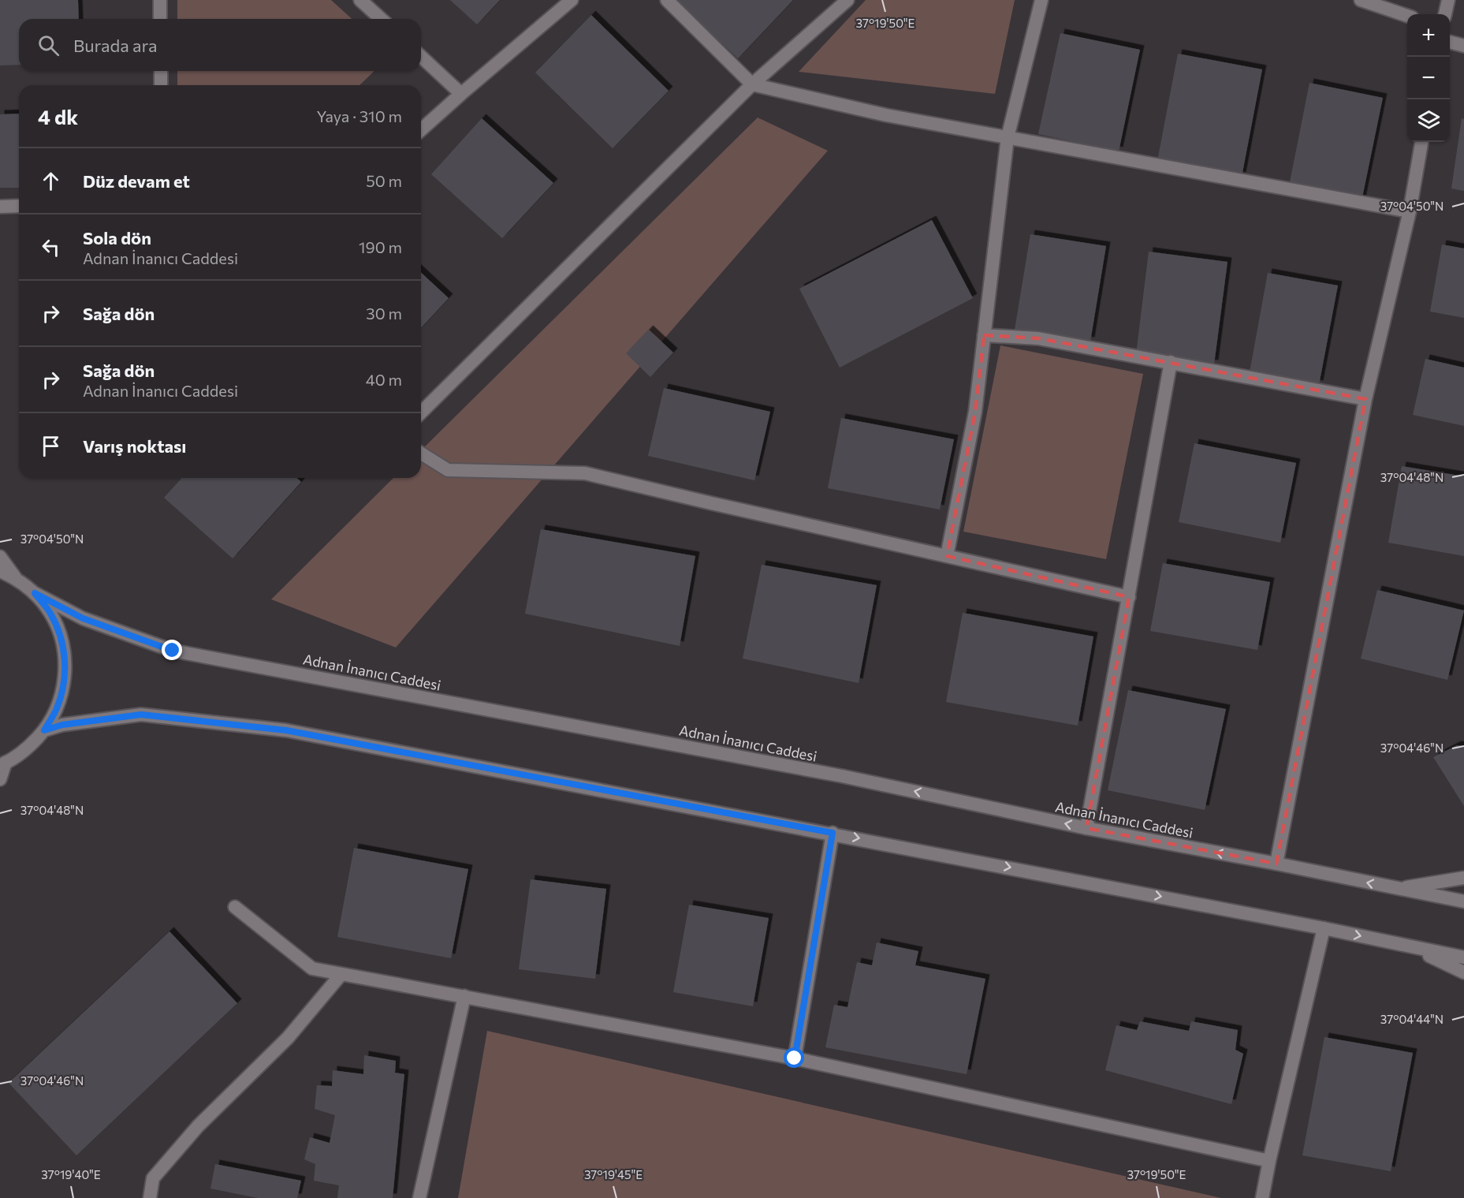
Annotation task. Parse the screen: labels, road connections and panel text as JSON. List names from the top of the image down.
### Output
{
  "streets": {
    "street": ["Adnan İnanıcı Caddesi"]
  },
  "page": {
    "map_buttons": ["+", "−"],
    "search": "Burada ara",
    "heading": ["4 dk", "Yaya · 310 m"],
    "list": [
      ["Düz devam et", "50 m"],
      ["Sola dön", "Adnan İnanıcı Caddesi", "190 m"],
      ["Sağa dön", "30 m"],
      ["Sağa dön", "Adnan İnanıcı Caddesi", "40 m"],
      "Varış noktası"
    ]
  },
  "coordinates": [
    "37°19'50\"E",
    "37°04'50\"N",
    "37°04'48\"N",
    "37°04'46\"N",
    "37°04'44\"N",
    "37°19'40\"E",
    "37°19'45\"E"
  ]
}
